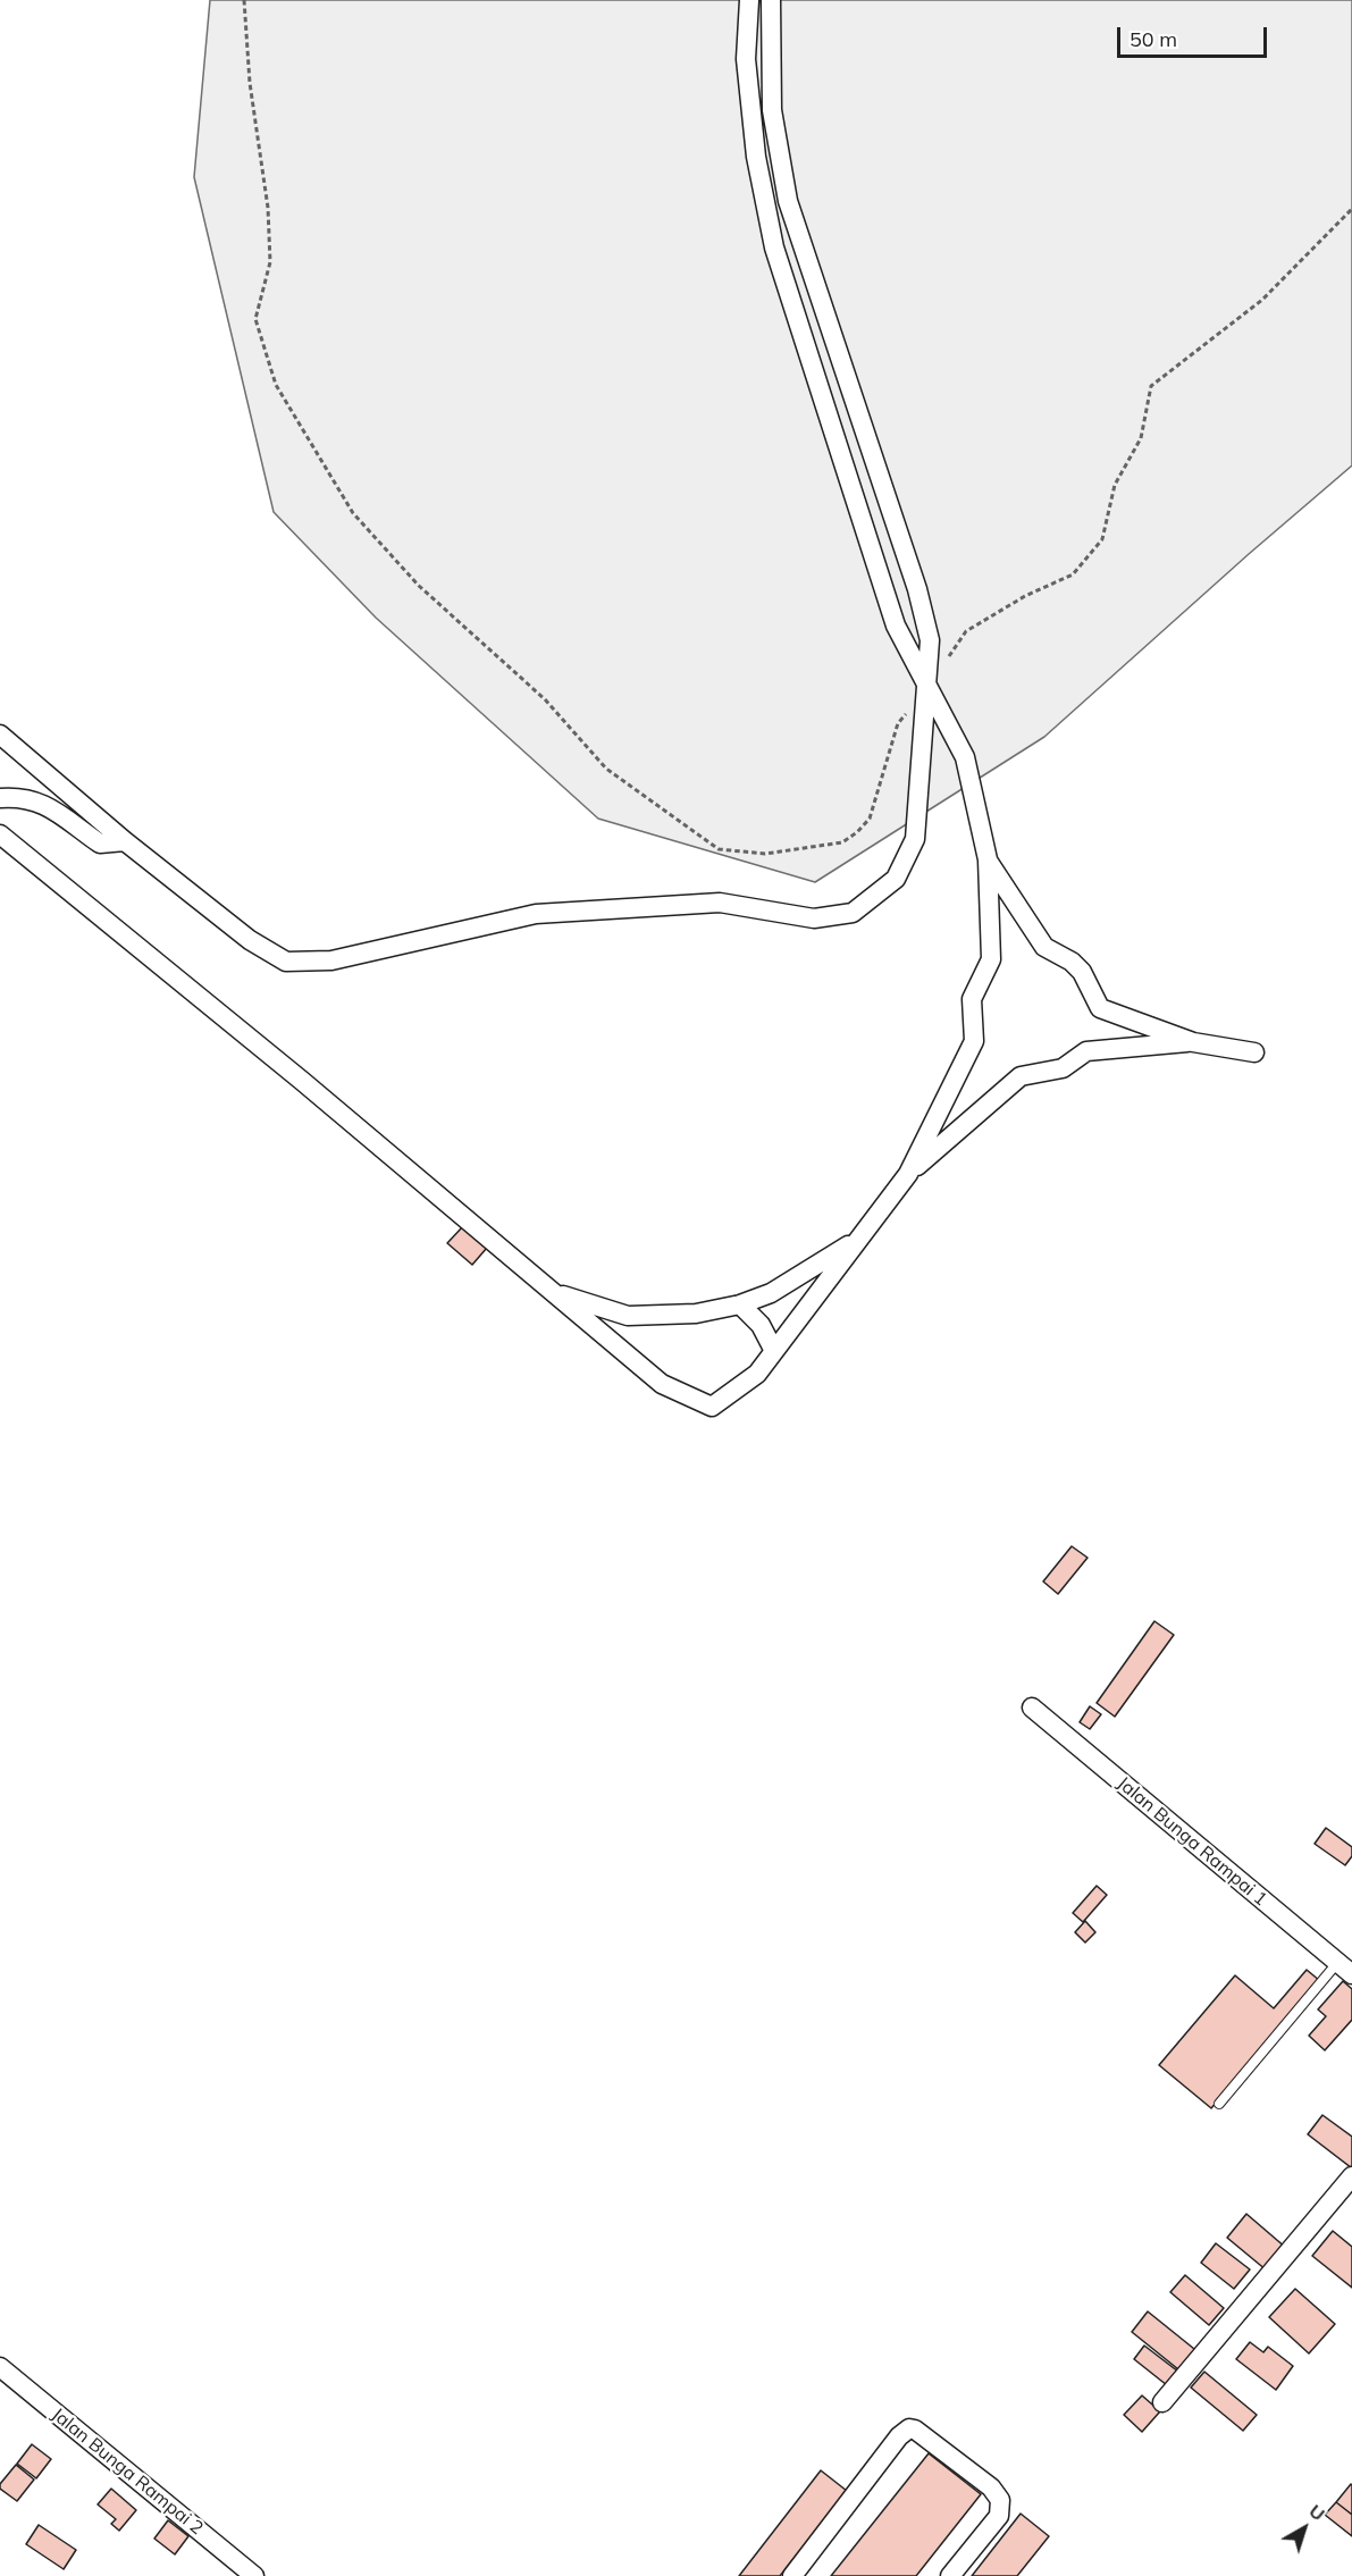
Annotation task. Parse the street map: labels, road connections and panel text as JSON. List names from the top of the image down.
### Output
{
  "streets": {
    "street": ["Jalan Bunga Rampai 1", "Jalan Bunga Rampai 2"]
  },
  "scale_bar": "50 m",
  "north": "top right"
}
